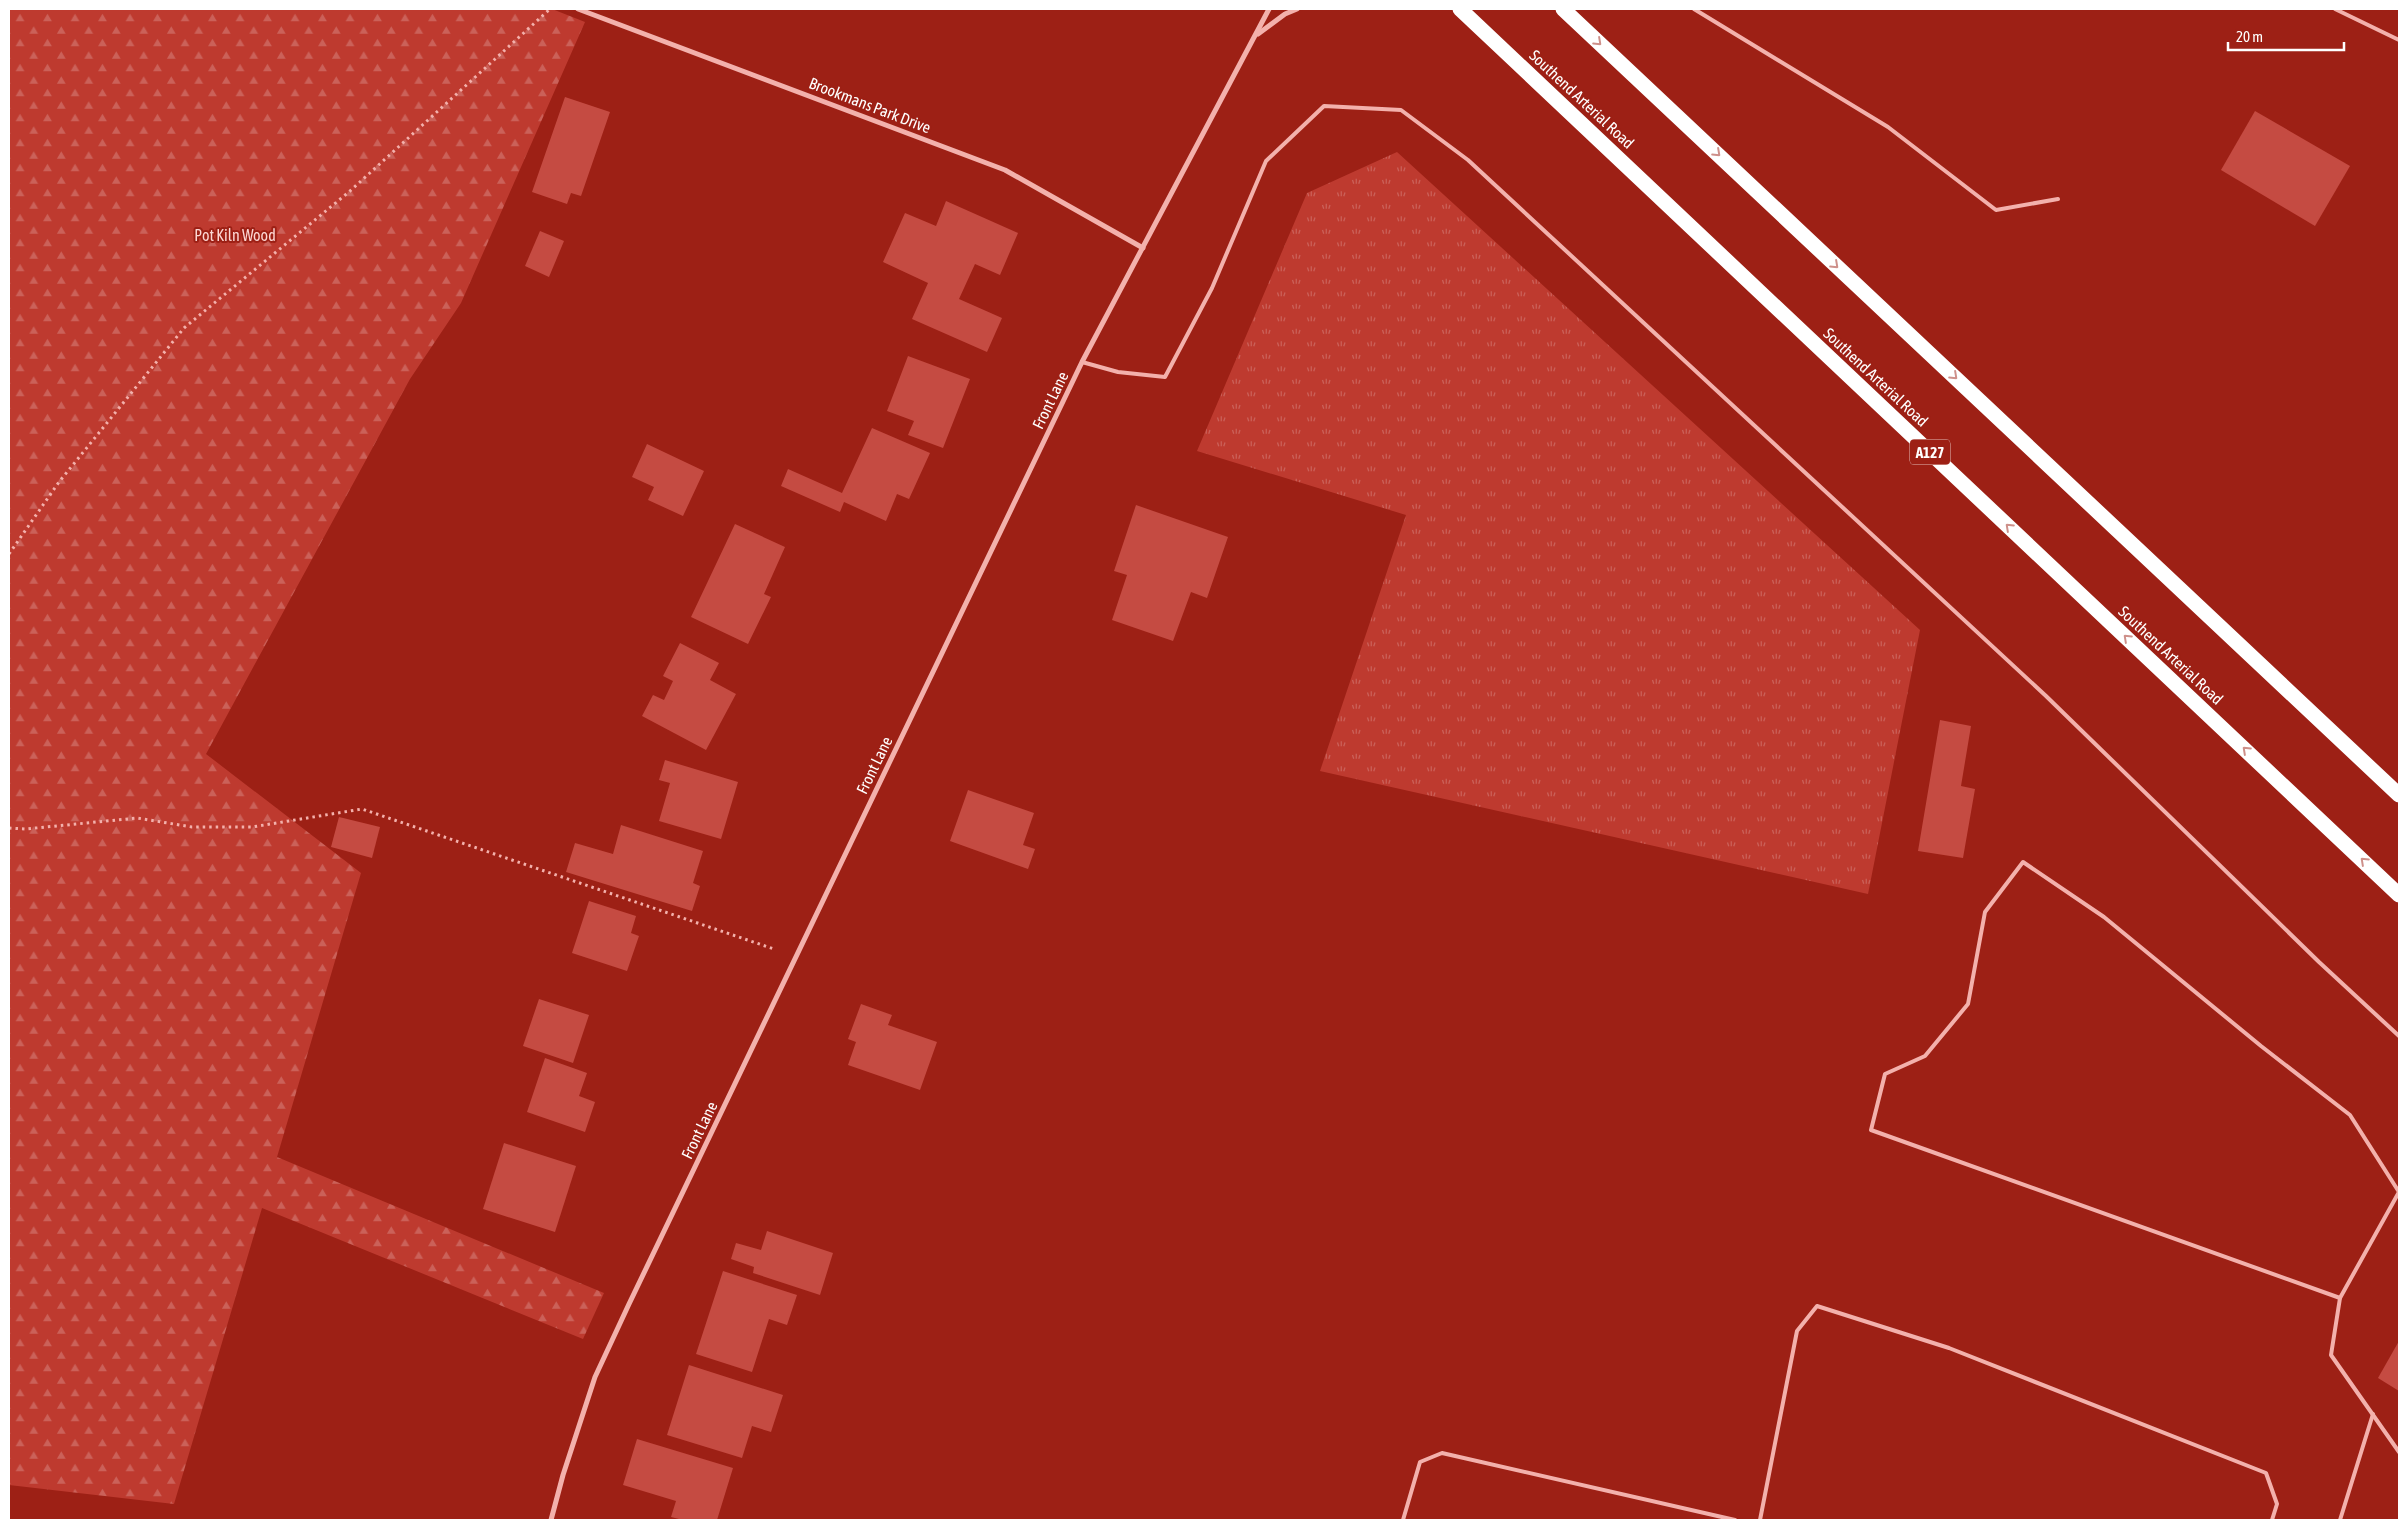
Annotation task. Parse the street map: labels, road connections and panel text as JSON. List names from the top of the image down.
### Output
{
  "streets": {
    "highway": ["Southend Arterial Road", "A127"],
    "street": ["Brookmans Park Drive", "Front Lane"]
  },
  "crossings": [
    ["Brookmans Park Drive", "Front Lane"]
  ],
  "parks": ["Pot Kiln Wood"],
  "scale_bar": "20 m"
}
